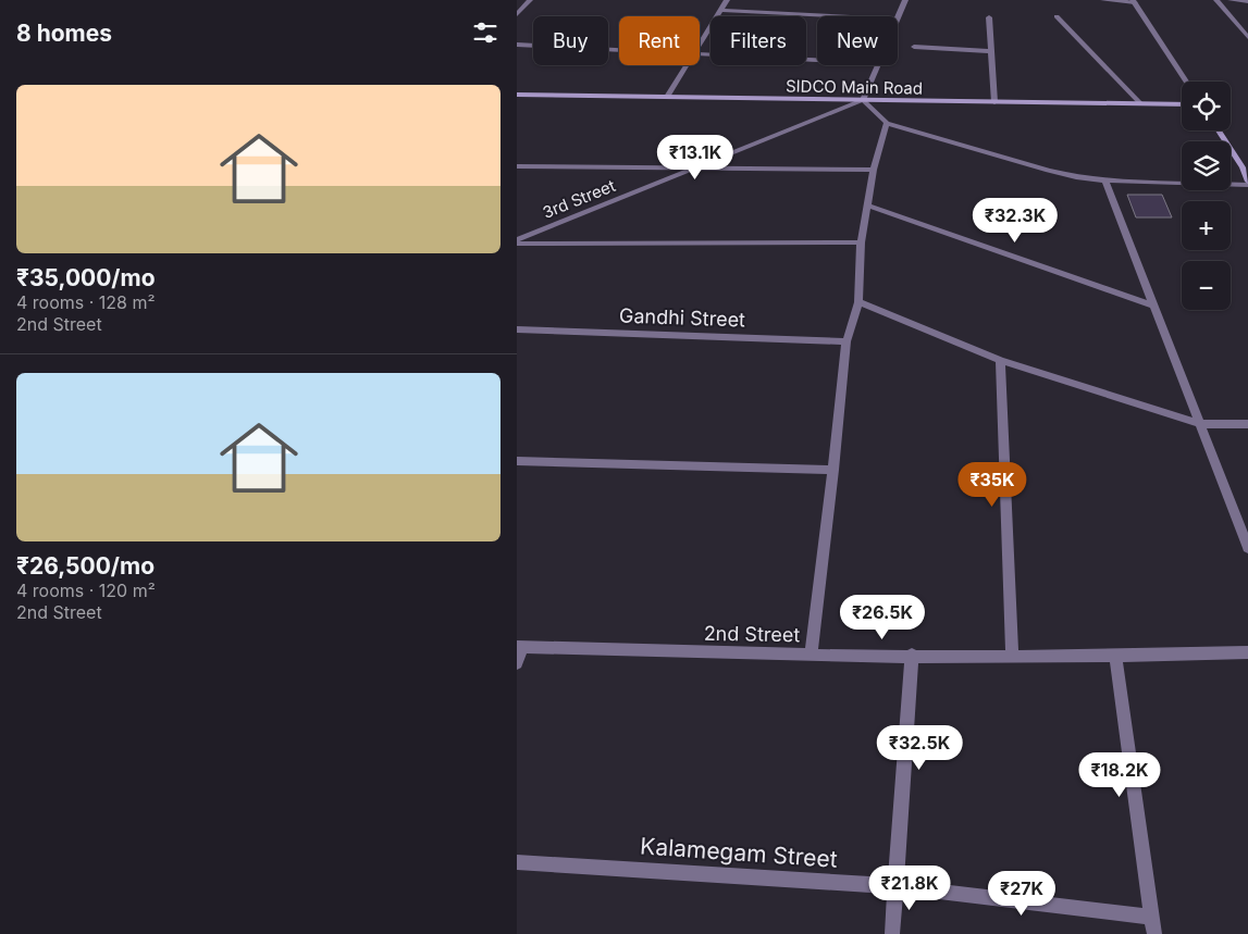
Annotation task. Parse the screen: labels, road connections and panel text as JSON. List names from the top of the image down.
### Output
{
  "streets": {
    "main road": ["SIDCO Main Road"],
    "street": [
      "3rd Street",
      "Gandhi Street",
      "2nd Street",
      "Kalamegam Street"
    ]
  },
  "crossings": [
    ["SIDCO Main Road", "3rd Street"]
  ],
  "page": {
    "heading": "8 homes",
    "chip": [
      "Buy",
      "Rent",
      "Filters",
      "New"
    ],
    "list": [
      {
        "name": "₹35,000/mo",
        "note": "4 rooms · 128 m² · 2nd Street"
      },
      {
        "name": "₹26,500/mo",
        "note": "4 rooms · 120 m² · 2nd Street"
      }
    ],
    "map_buttons": ["+", "−"],
    "price": [
      "₹13.1K",
      "₹32.3K",
      "₹35K",
      "₹26.5K",
      "₹32.5K",
      "₹18.2K",
      "₹21.8K",
      "₹27K"
    ]
  }
}
